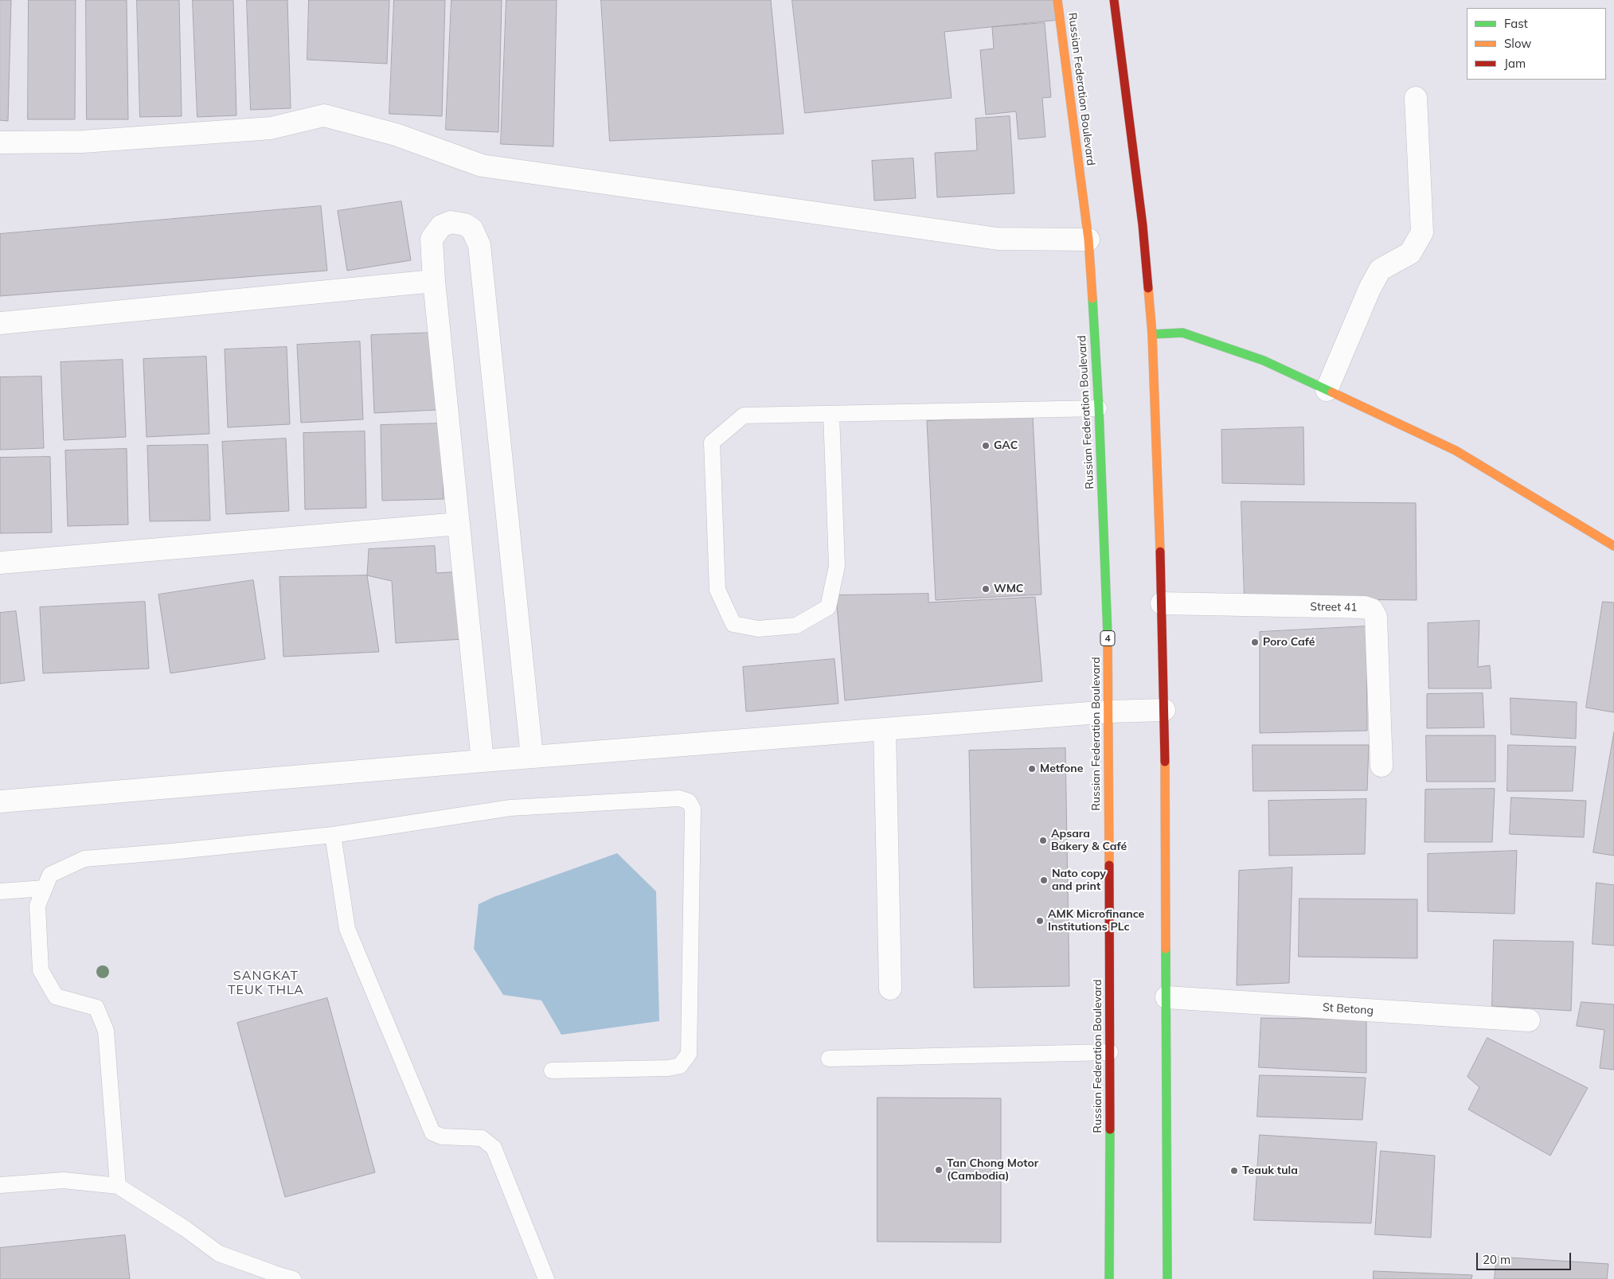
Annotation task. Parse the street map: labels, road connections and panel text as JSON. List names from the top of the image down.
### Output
{
  "streets": {
    "main road": ["Russian Federation Boulevard", "4"],
    "street": ["Street 41", "St Betong"]
  },
  "districts": ["SANGKAT TEUK THLA"],
  "places": [
    "GAC",
    "WMC",
    "Poro Café",
    "Metfone",
    "Apsara Bakery & Café",
    "Nato copy and print",
    "AMK Microfinance Institutions PLc",
    "Tan Chong Motor (Cambodia)",
    "Teauk tula"
  ],
  "legend": ["Fast", "Slow", "Jam"],
  "scale_bar": "20 m"
}
